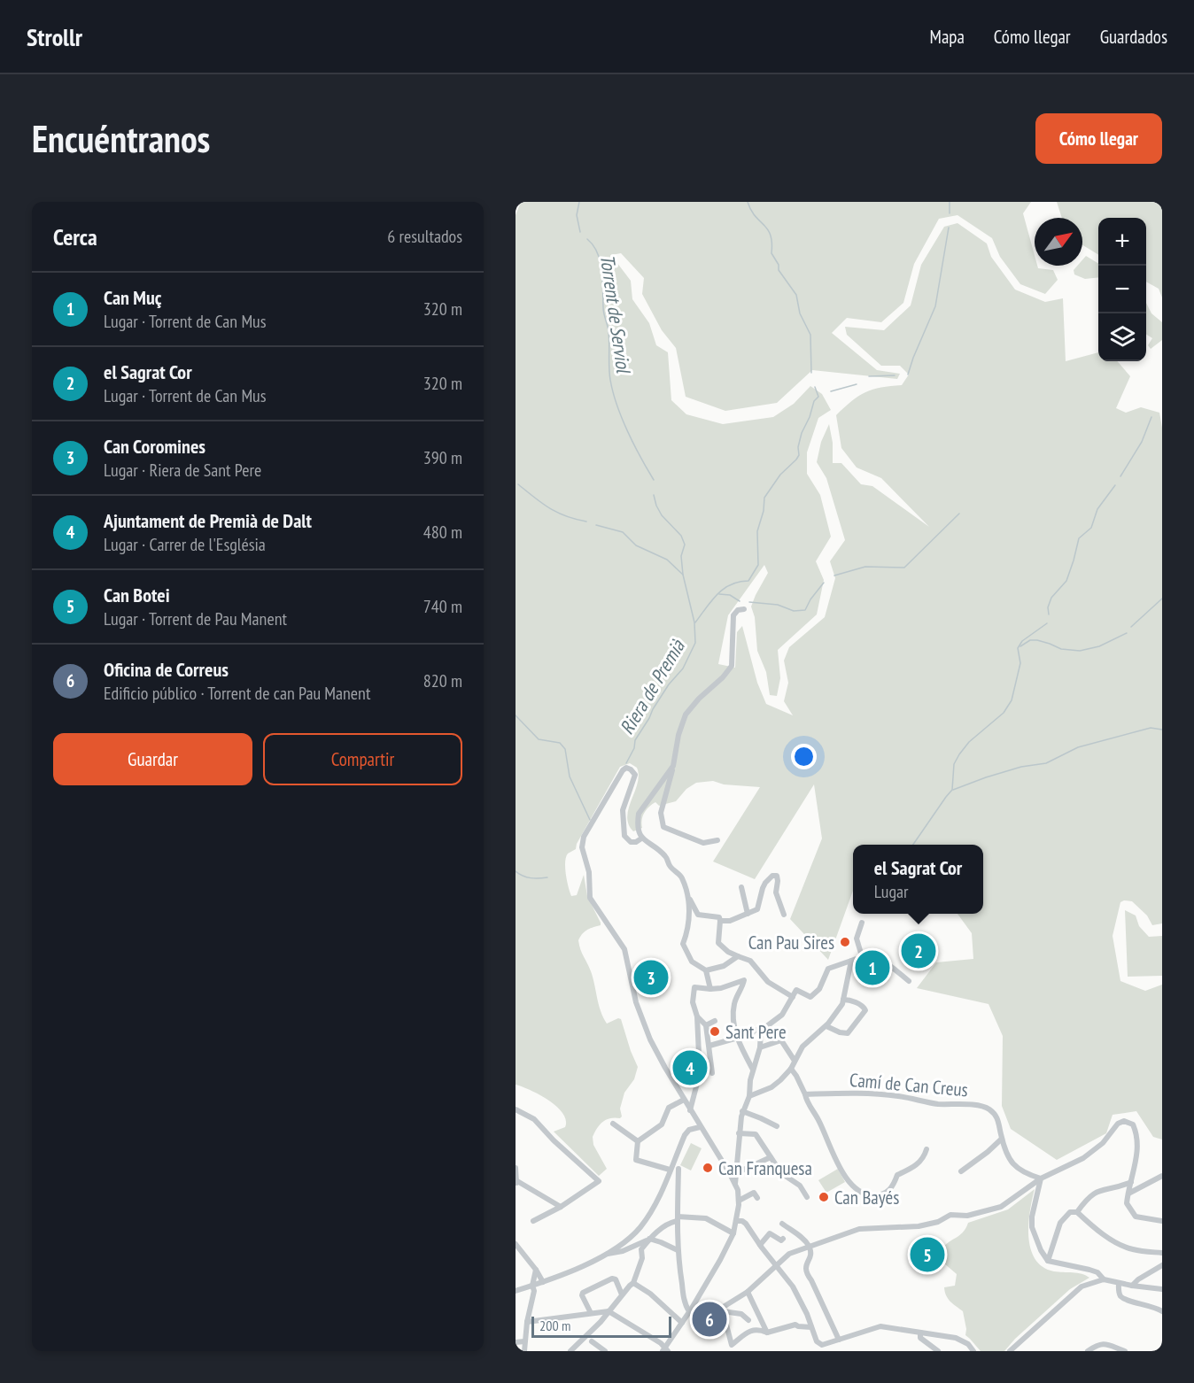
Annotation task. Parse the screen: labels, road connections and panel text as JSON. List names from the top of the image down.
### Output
{
  "streets": {
    "street": ["Camí de Can Creus"]
  },
  "water": ["Torrent de Serviol", "Riera de Premià"],
  "places": [
    "Can Pau Sires",
    "Sant Pere",
    "Can Franquesa",
    "Can Bayés"
  ],
  "scale_bar": "200 m",
  "north": "top right",
  "page": {
    "header": "Strollr",
    "nav": ["Mapa", "Cómo llegar", "Guardados"],
    "buttons": [
      "Cómo llegar",
      ["Guardar", "Compartir"]
    ],
    "title": "Encuéntranos",
    "heading": ["Cerca", "6 resultados"],
    "map_buttons": ["+", "−"],
    "list": [
      {
        "mark": "1",
        "name": "Can Muç",
        "note": "Lugar · Torrent de Can Mus",
        "value": "320 m"
      },
      {
        "mark": "2",
        "name": "el Sagrat Cor",
        "note": "Lugar · Torrent de Can Mus",
        "value": "320 m"
      },
      {
        "mark": "3",
        "name": "Can Coromines",
        "note": "Lugar · Riera de Sant Pere",
        "value": "390 m"
      },
      {
        "mark": "4",
        "name": "Ajuntament de Premià de Dalt",
        "note": "Lugar · Carrer de l'Església",
        "value": "480 m"
      },
      {
        "mark": "5",
        "name": "Can Botei",
        "note": "Lugar · Torrent de Pau Manent",
        "value": "740 m"
      },
      {
        "mark": "6",
        "name": "Oficina de Correus",
        "note": "Edificio público · Torrent de can Pau Manent",
        "value": "820 m"
      }
    ],
    "popup": ["el Sagrat Cor", "Lugar"],
    "pins": [
      "2",
      "1",
      "3",
      "4",
      "5",
      "6"
    ],
    "scale": "200 m"
  }
}
